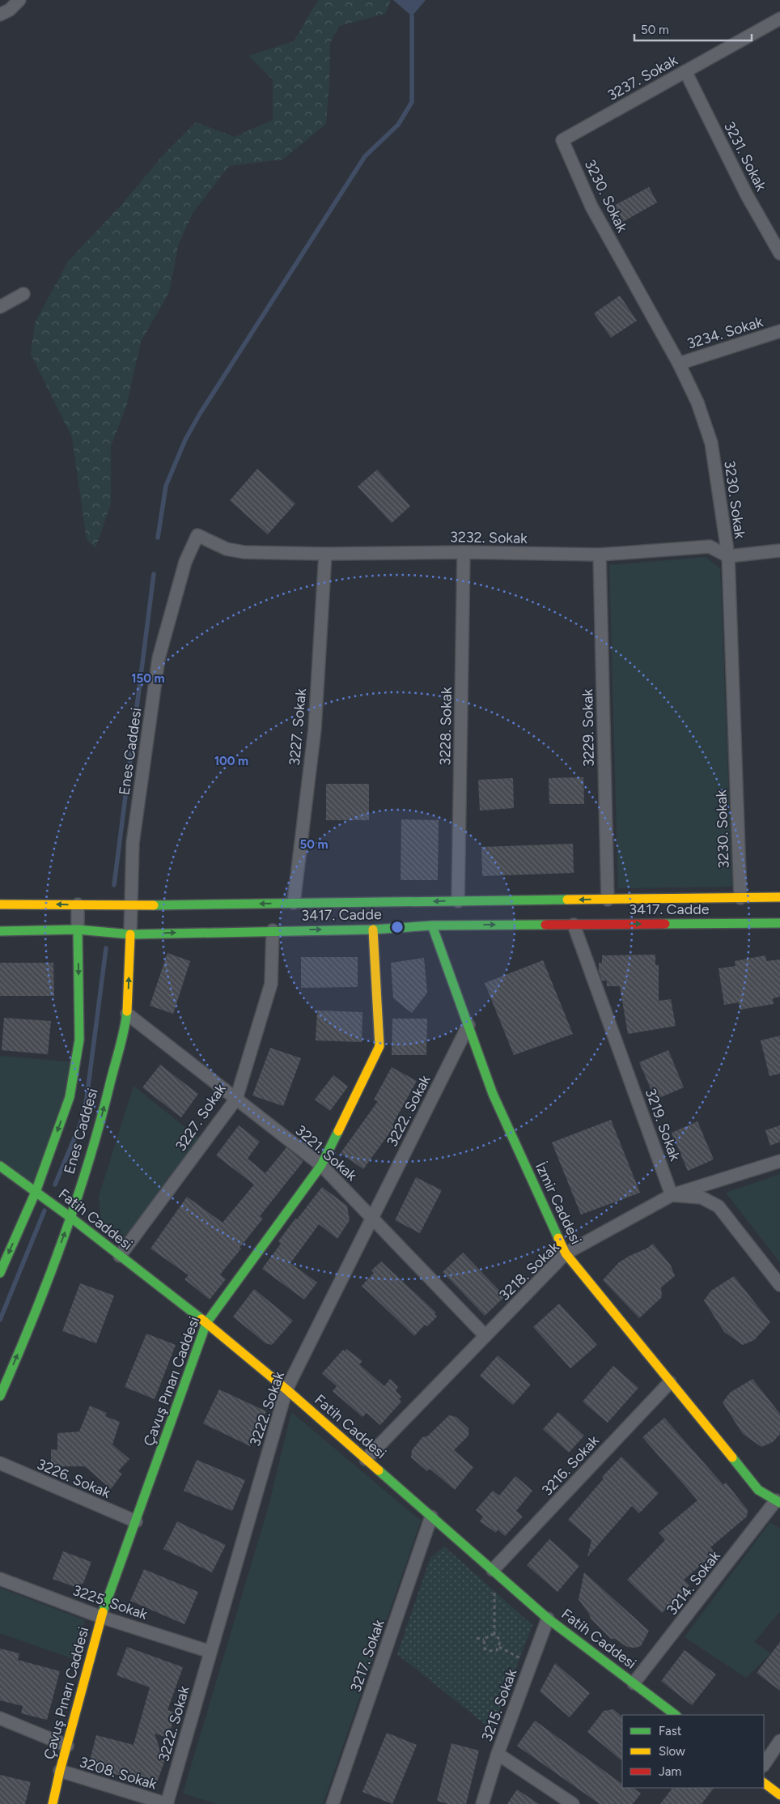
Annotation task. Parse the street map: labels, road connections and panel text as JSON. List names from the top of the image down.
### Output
{
  "streets": {
    "street": [
      "3237. Sokak",
      "3231. Sokak",
      "3230. Sokak",
      "3234. Sokak",
      "3232. Sokak",
      "3228. Sokak",
      "3227. Sokak",
      "3229. Sokak",
      "Enes Caddesi",
      "3417. Cadde",
      "3222. Sokak",
      "3219. Sokak",
      "3221. Sokak",
      "İzmir Caddesi",
      "Fatih Caddesi",
      "3218. Sokak",
      "Çavuş Pınarı Caddesi",
      "3216. Sokak",
      "3226. Sokak",
      "3214. Sokak",
      "3225. Sokak",
      "3217. Sokak",
      "3215. Sokak",
      "3208. Sokak"
    ]
  },
  "crossings": [
    ["3237. Sokak", "3231. Sokak"],
    ["3237. Sokak", "3230. Sokak"],
    ["3230. Sokak", "3234. Sokak"],
    ["3230. Sokak", "3232. Sokak"],
    ["3230. Sokak", "3417. Cadde"],
    ["3232. Sokak", "3228. Sokak"],
    ["3232. Sokak", "3227. Sokak"],
    ["3232. Sokak", "3229. Sokak"],
    ["3232. Sokak", "Enes Caddesi"],
    ["3228. Sokak", "3417. Cadde"],
    ["3227. Sokak", "3417. Cadde"],
    ["3227. Sokak", "3221. Sokak"],
    ["3227. Sokak", "Fatih Caddesi"],
    ["3229. Sokak", "3417. Cadde"],
    ["Enes Caddesi", "3417. Cadde"],
    ["Enes Caddesi", "3221. Sokak"],
    ["Enes Caddesi", "Fatih Caddesi"],
    ["3417. Cadde", "3219. Sokak"],
    ["3417. Cadde", "İzmir Caddesi"],
    ["3417. Cadde", "Çavuş Pınarı Caddesi"],
    ["3222. Sokak", "3221. Sokak"],
    ["3222. Sokak", "İzmir Caddesi"],
    ["3222. Sokak", "Fatih Caddesi"],
    ["3222. Sokak", "3225. Sokak"],
    ["3222. Sokak", "3208. Sokak"],
    ["3219. Sokak", "3218. Sokak"],
    ["3221. Sokak", "3218. Sokak"],
    ["3221. Sokak", "Çavuş Pınarı Caddesi"],
    ["İzmir Caddesi", "3218. Sokak"],
    ["İzmir Caddesi", "3216. Sokak"],
    ["İzmir Caddesi", "3214. Sokak"],
    ["Fatih Caddesi", "3218. Sokak"],
    ["Fatih Caddesi", "Çavuş Pınarı Caddesi"],
    ["Fatih Caddesi", "3216. Sokak"],
    ["Fatih Caddesi", "3214. Sokak"],
    ["Fatih Caddesi", "3217. Sokak"],
    ["Fatih Caddesi", "3215. Sokak"],
    ["Çavuş Pınarı Caddesi", "3226. Sokak"],
    ["Çavuş Pınarı Caddesi", "3225. Sokak"],
    ["Çavuş Pınarı Caddesi", "3208. Sokak"]
  ],
  "legend": ["Fast", "Slow", "Jam"],
  "scale_bar": "50 m",
  "rings": ["150 m", "100 m", "50 m"]
}
